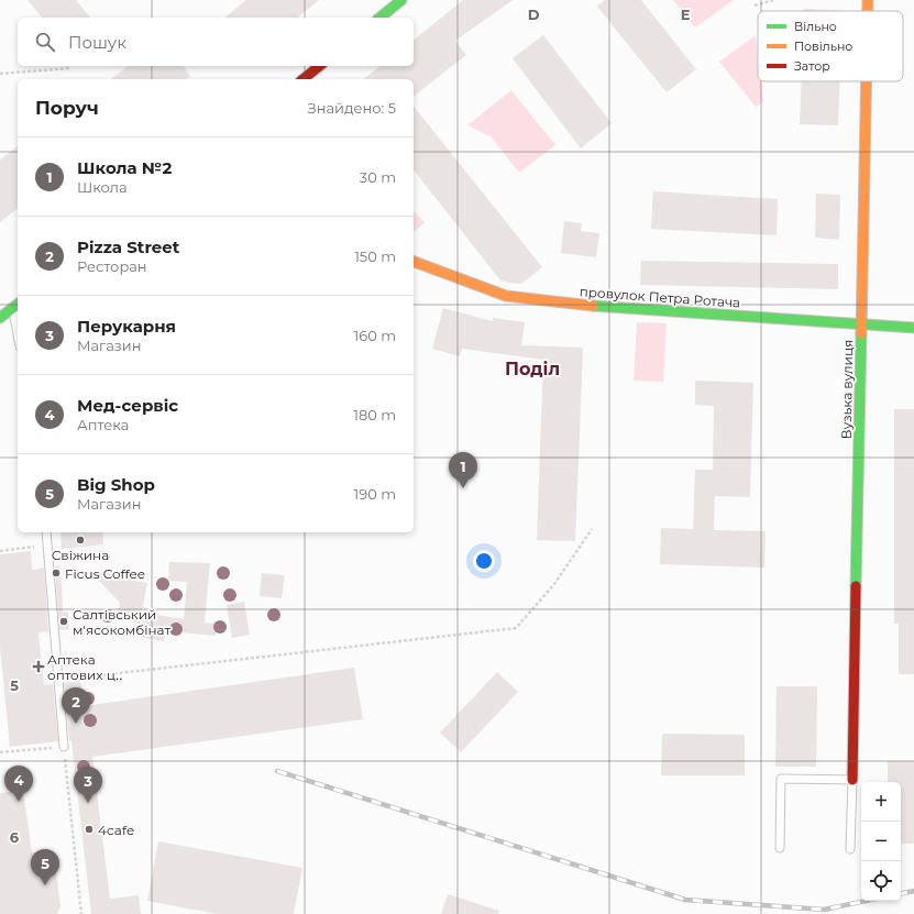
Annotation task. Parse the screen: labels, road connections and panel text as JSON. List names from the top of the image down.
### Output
{
  "streets": {
    "street": ["провулок Петра Ротача", "Вузька вулиця"]
  },
  "crossings": [
    ["провулок Петра Ротача", "Вузька вулиця"]
  ],
  "districts": ["Поділ"],
  "places": {
    "other": [
      "Свіжина",
      "Ficus Coffee",
      "Салтівський м'ясокомбінат",
      "4cafe"
    ],
    "health": ["Аптека оптових ц‥"]
  },
  "legend": ["Вільно", "Повільно", "Затор"],
  "page": {
    "search": "Пошук",
    "heading": ["Поруч", "Знайдено: 5"],
    "list": [
      {
        "mark": "1",
        "name": "Школа №2",
        "note": "Школа",
        "value": "30 m"
      },
      {
        "mark": "2",
        "name": "Pizza Street",
        "note": "Ресторан",
        "value": "150 m"
      },
      {
        "mark": "3",
        "name": "Перукарня",
        "note": "Магазин",
        "value": "160 m"
      },
      {
        "mark": "4",
        "name": "Мед-сервіс",
        "note": "Аптека",
        "value": "180 m"
      },
      {
        "mark": "5",
        "name": "Big Shop",
        "note": "Магазин",
        "value": "190 m"
      }
    ],
    "pins": [
      "1",
      "2",
      "4",
      "3",
      "5"
    ],
    "map_buttons": ["+", "−"]
  },
  "grid": {
    "columns": ["D", "E"],
    "rows": ["5", "6"]
  }
}
